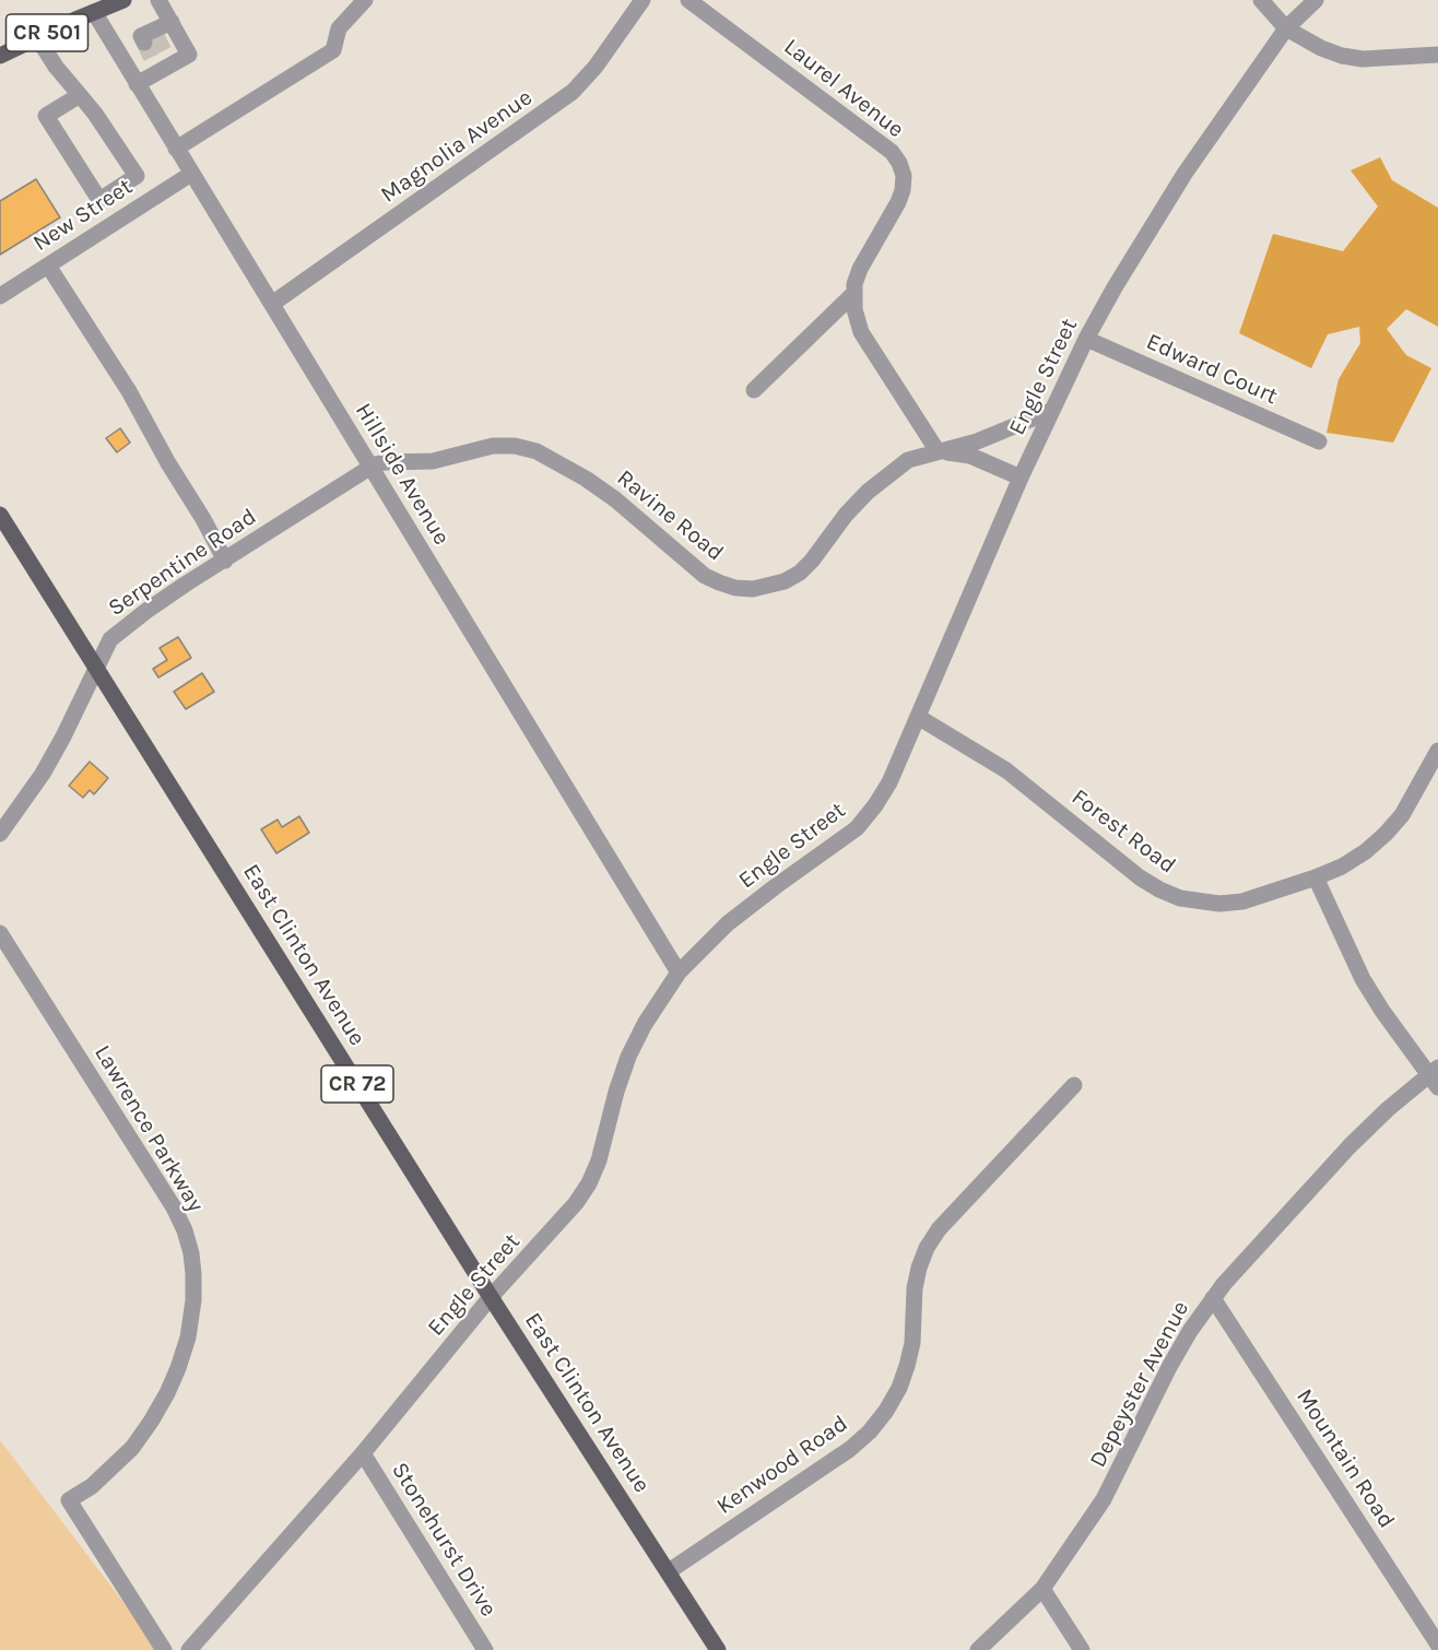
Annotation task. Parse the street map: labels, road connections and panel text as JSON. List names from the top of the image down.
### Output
{
  "streets": {
    "main road": ["CR 501", "East Clinton Avenue", "CR 72"],
    "street": [
      "Laurel Avenue",
      "Magnolia Avenue",
      "New Street",
      "Edward Court",
      "Engle Street",
      "Hillside Avenue",
      "Ravine Road",
      "Serpentine Road",
      "Forest Road",
      "Lawrence Parkway",
      "Depeyster Avenue",
      "Mountain Road",
      "Kenwood Road",
      "Stonehurst Drive"
    ]
  },
  "crossings": [
    ["CR 501", "Hillside Avenue"],
    ["Laurel Avenue", "Ravine Road"],
    ["Magnolia Avenue", "Hillside Avenue"],
    ["New Street", "Hillside Avenue"],
    ["Edward Court", "Engle Street"],
    ["Engle Street", "Hillside Avenue"],
    ["Engle Street", "Ravine Road"],
    ["Engle Street", "Forest Road"],
    ["Engle Street", "East Clinton Avenue"],
    ["Engle Street", "Stonehurst Drive"],
    ["Hillside Avenue", "Ravine Road"],
    ["Hillside Avenue", "Serpentine Road"],
    ["Ravine Road", "Serpentine Road"],
    ["Serpentine Road", "East Clinton Avenue"],
    ["East Clinton Avenue", "Kenwood Road"],
    ["Depeyster Avenue", "Mountain Road"]
  ]
}
